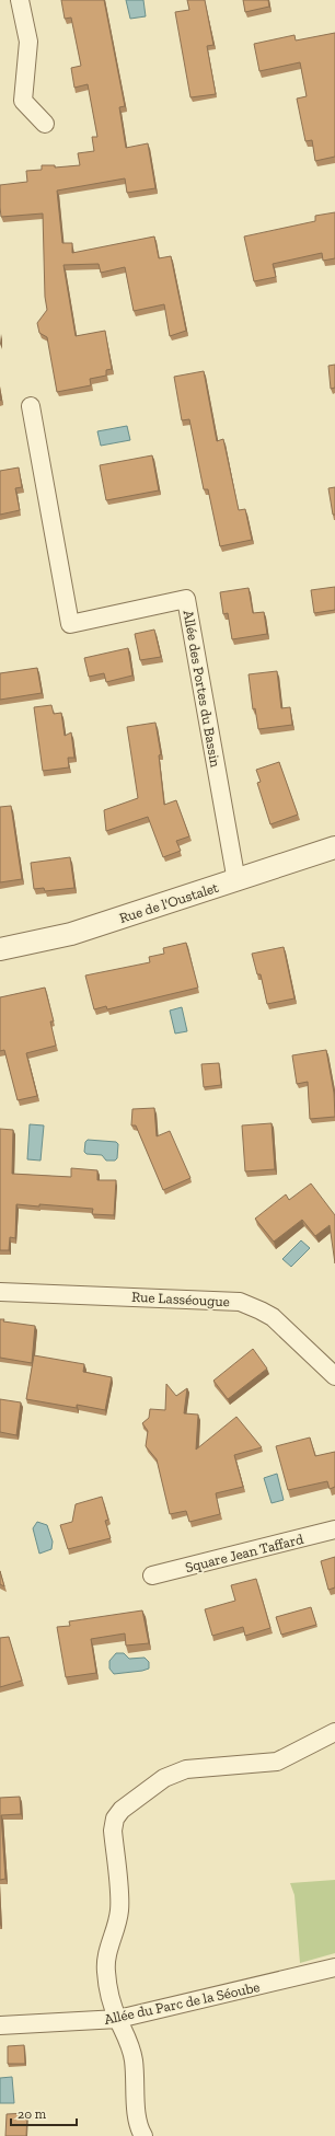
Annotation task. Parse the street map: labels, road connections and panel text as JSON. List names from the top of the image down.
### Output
{
  "streets": {
    "street": [
      "Allée des Portes du Bassin",
      "Rue de l'Oustalet",
      "Rue Lasséougue",
      "Square Jean Taffard",
      "Allée du Parc de la Séoube"
    ]
  },
  "crossings": [
    ["Allée des Portes du Bassin", "Rue de l'Oustalet"]
  ],
  "scale_bar": "20 m"
}
